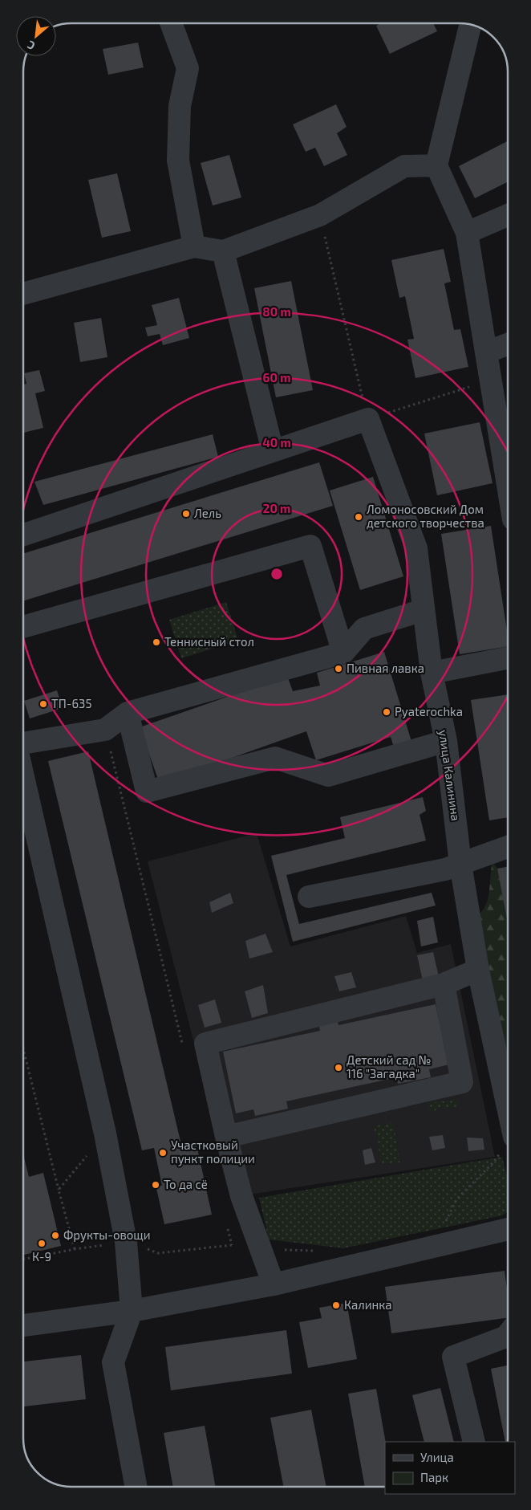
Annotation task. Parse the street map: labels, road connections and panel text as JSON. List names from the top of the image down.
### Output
{
  "streets": {
    "street": ["улица Калинина"]
  },
  "places": [
    "Лель",
    "Ломоносовский Дом детского творчества",
    "Теннисный стол",
    "Пивная лавка",
    "ТП-635",
    "Pyaterochka",
    "Детский сад № 116 \"Загадка\"",
    "Участковый пункт полиции",
    "То да сё",
    "Фрукты-овощи",
    "К-9",
    "Калинка"
  ],
  "legend": ["Улица", "Парк"],
  "north": "bottom left",
  "rings": [
    "80 m",
    "60 m",
    "40 m",
    "20 m"
  ]
}
